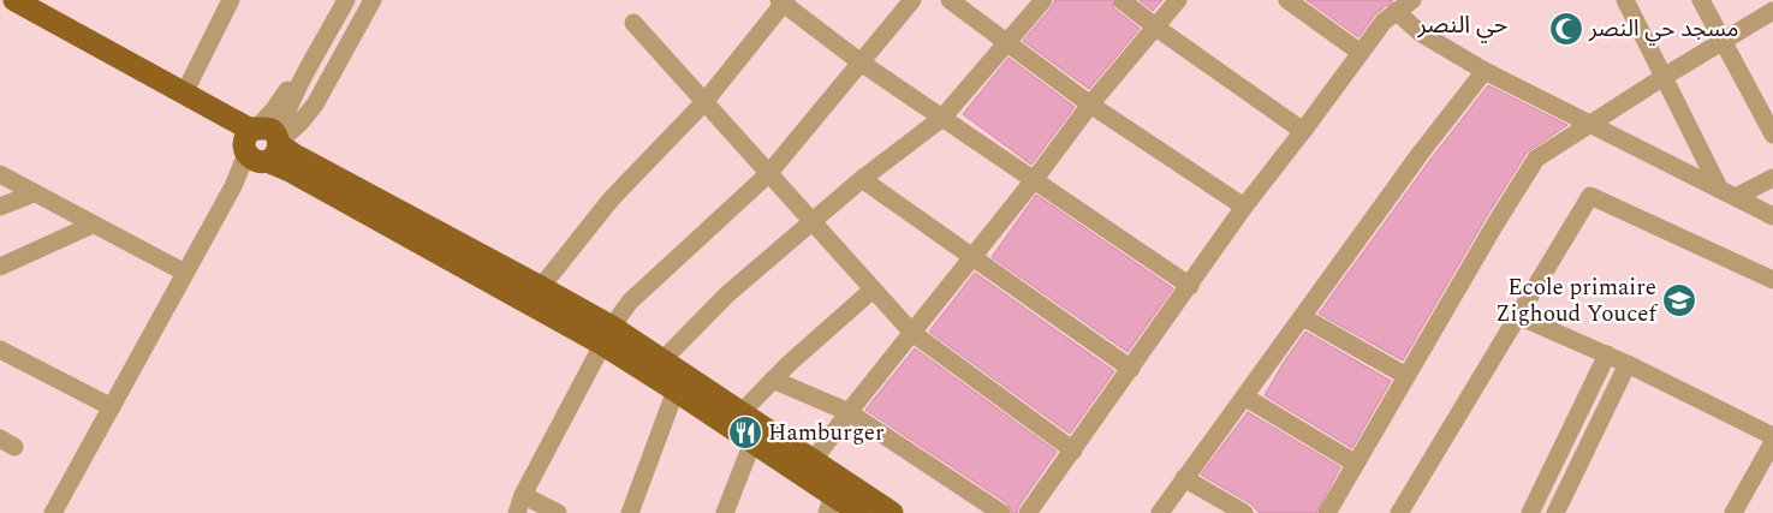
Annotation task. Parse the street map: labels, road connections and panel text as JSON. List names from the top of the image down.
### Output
{
  "districts": ["حي النصر"],
  "places": {
    "mosque": ["مسجد حي النصر"],
    "school or university": ["Ecole primaire Zighoud Youcef"],
    "restaurant": ["Hamburger"]
  }
}
